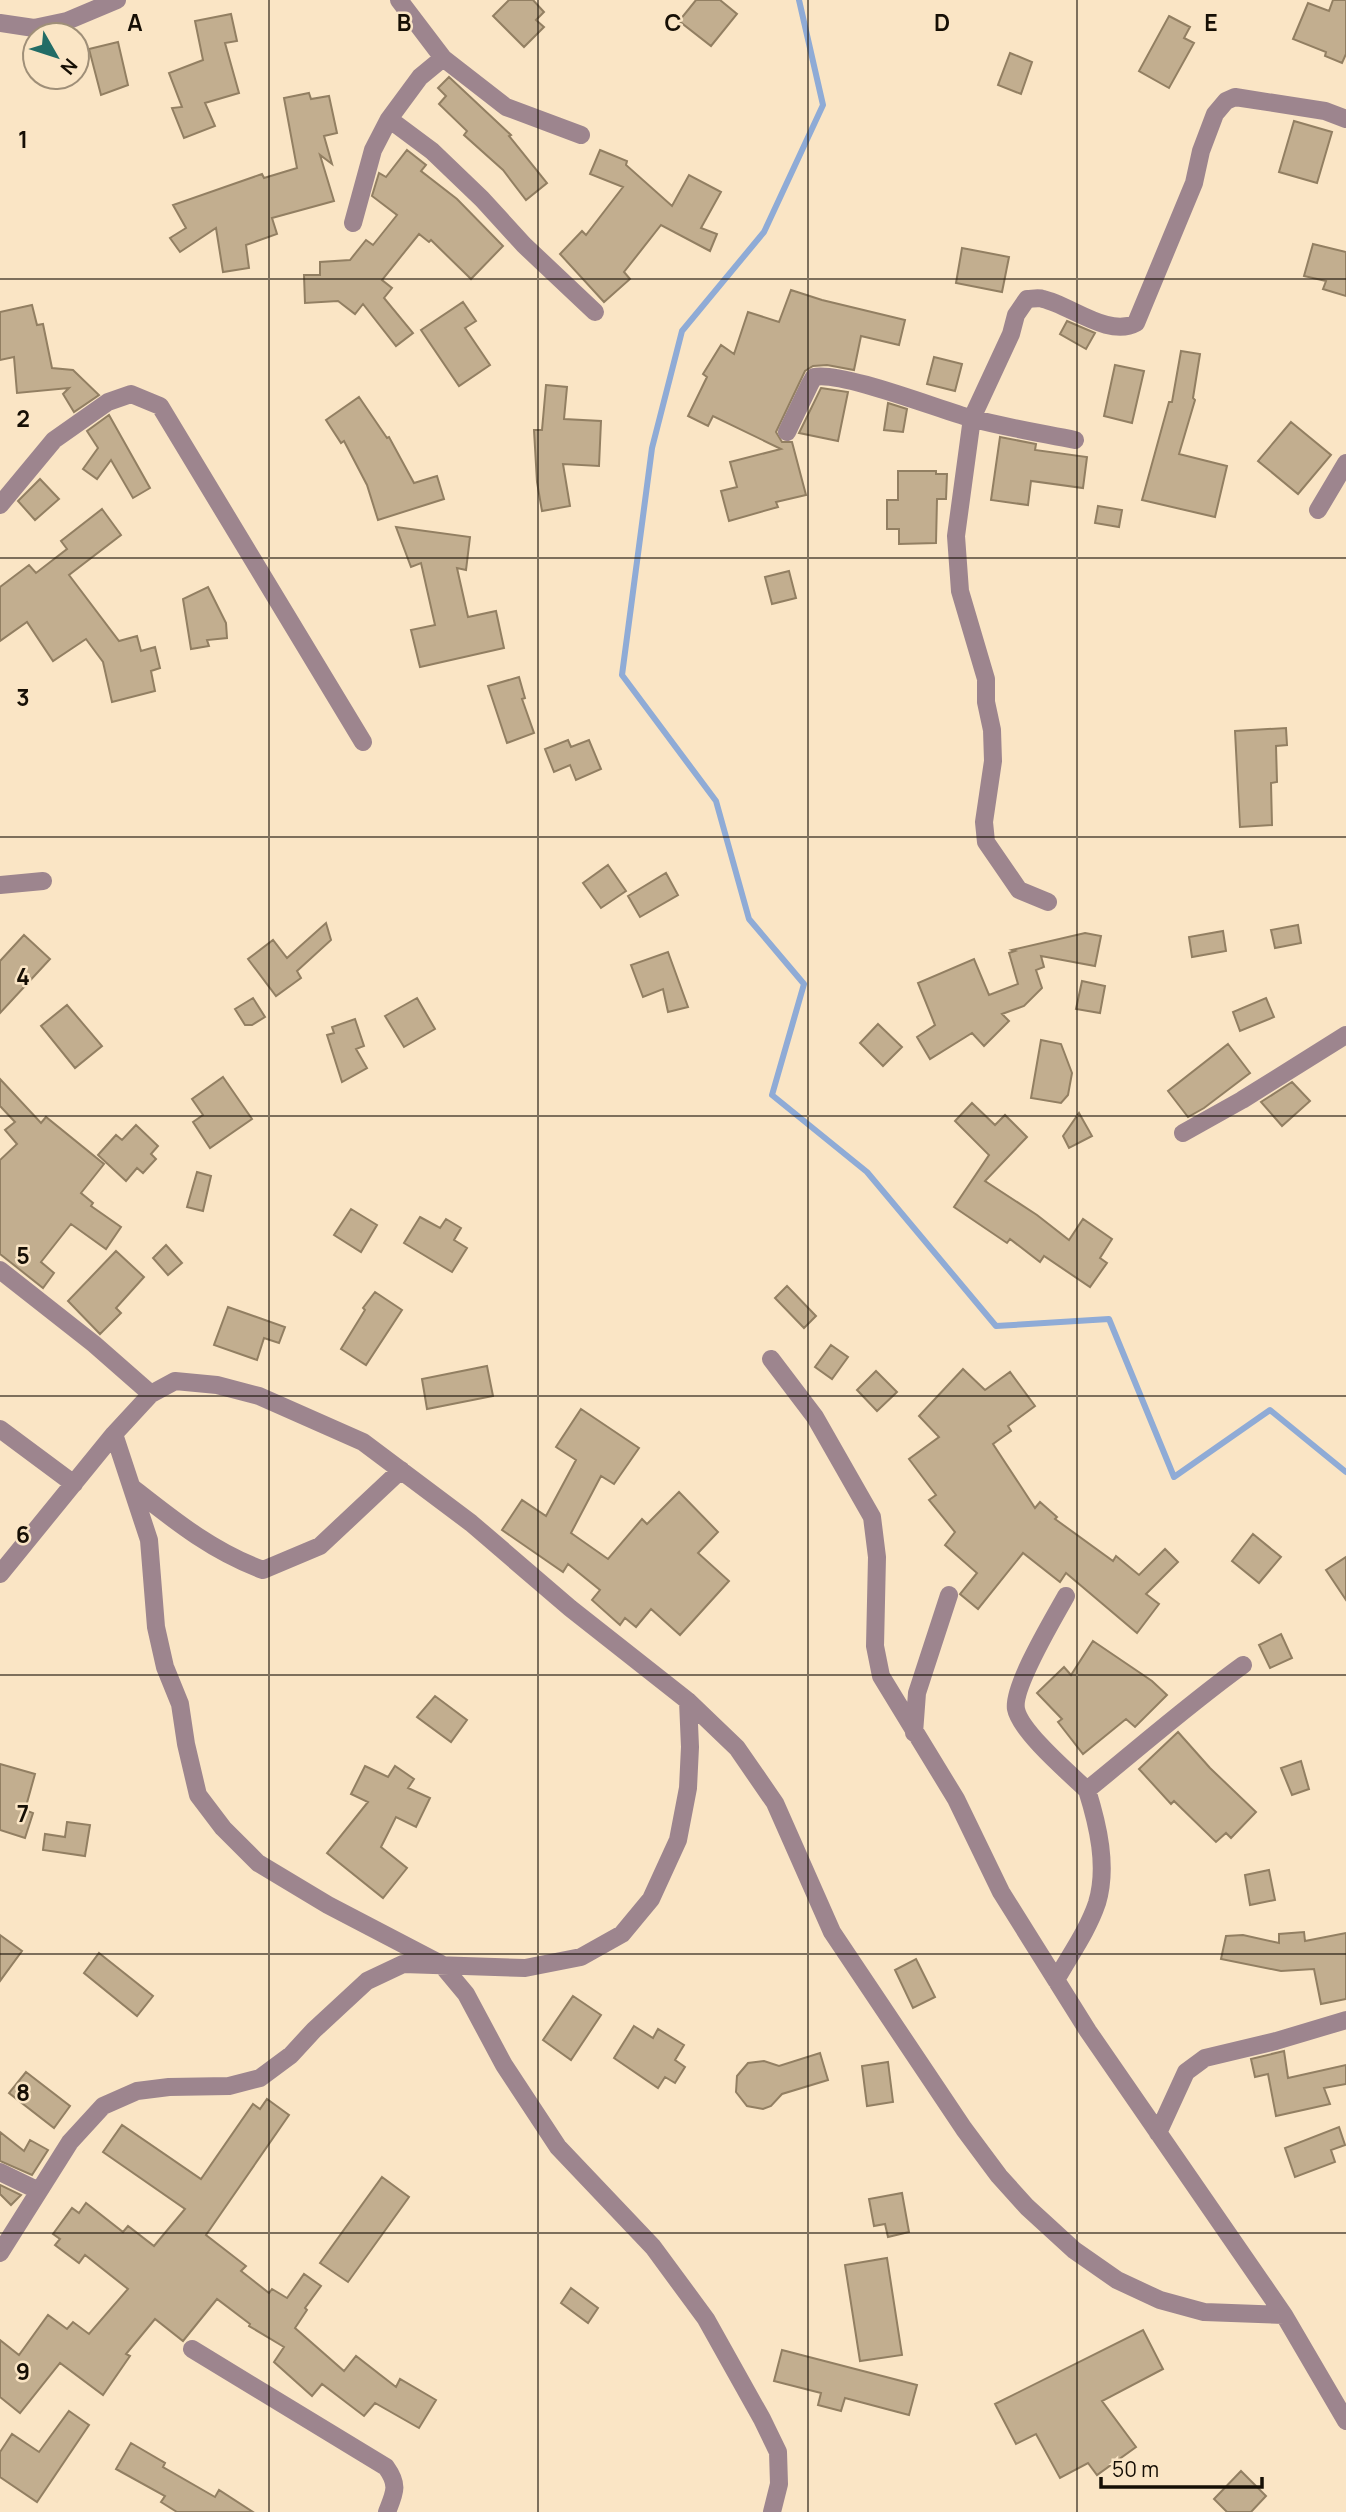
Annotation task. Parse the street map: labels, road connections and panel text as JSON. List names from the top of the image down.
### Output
{
  "scale_bar": "50 m",
  "north": "bottom right",
  "grid": {
    "columns": [
      "A",
      "B",
      "C",
      "D",
      "E"
    ],
    "rows": [
      "1",
      "2",
      "3",
      "4",
      "5",
      "6",
      "7",
      "8",
      "9"
    ]
  }
}
